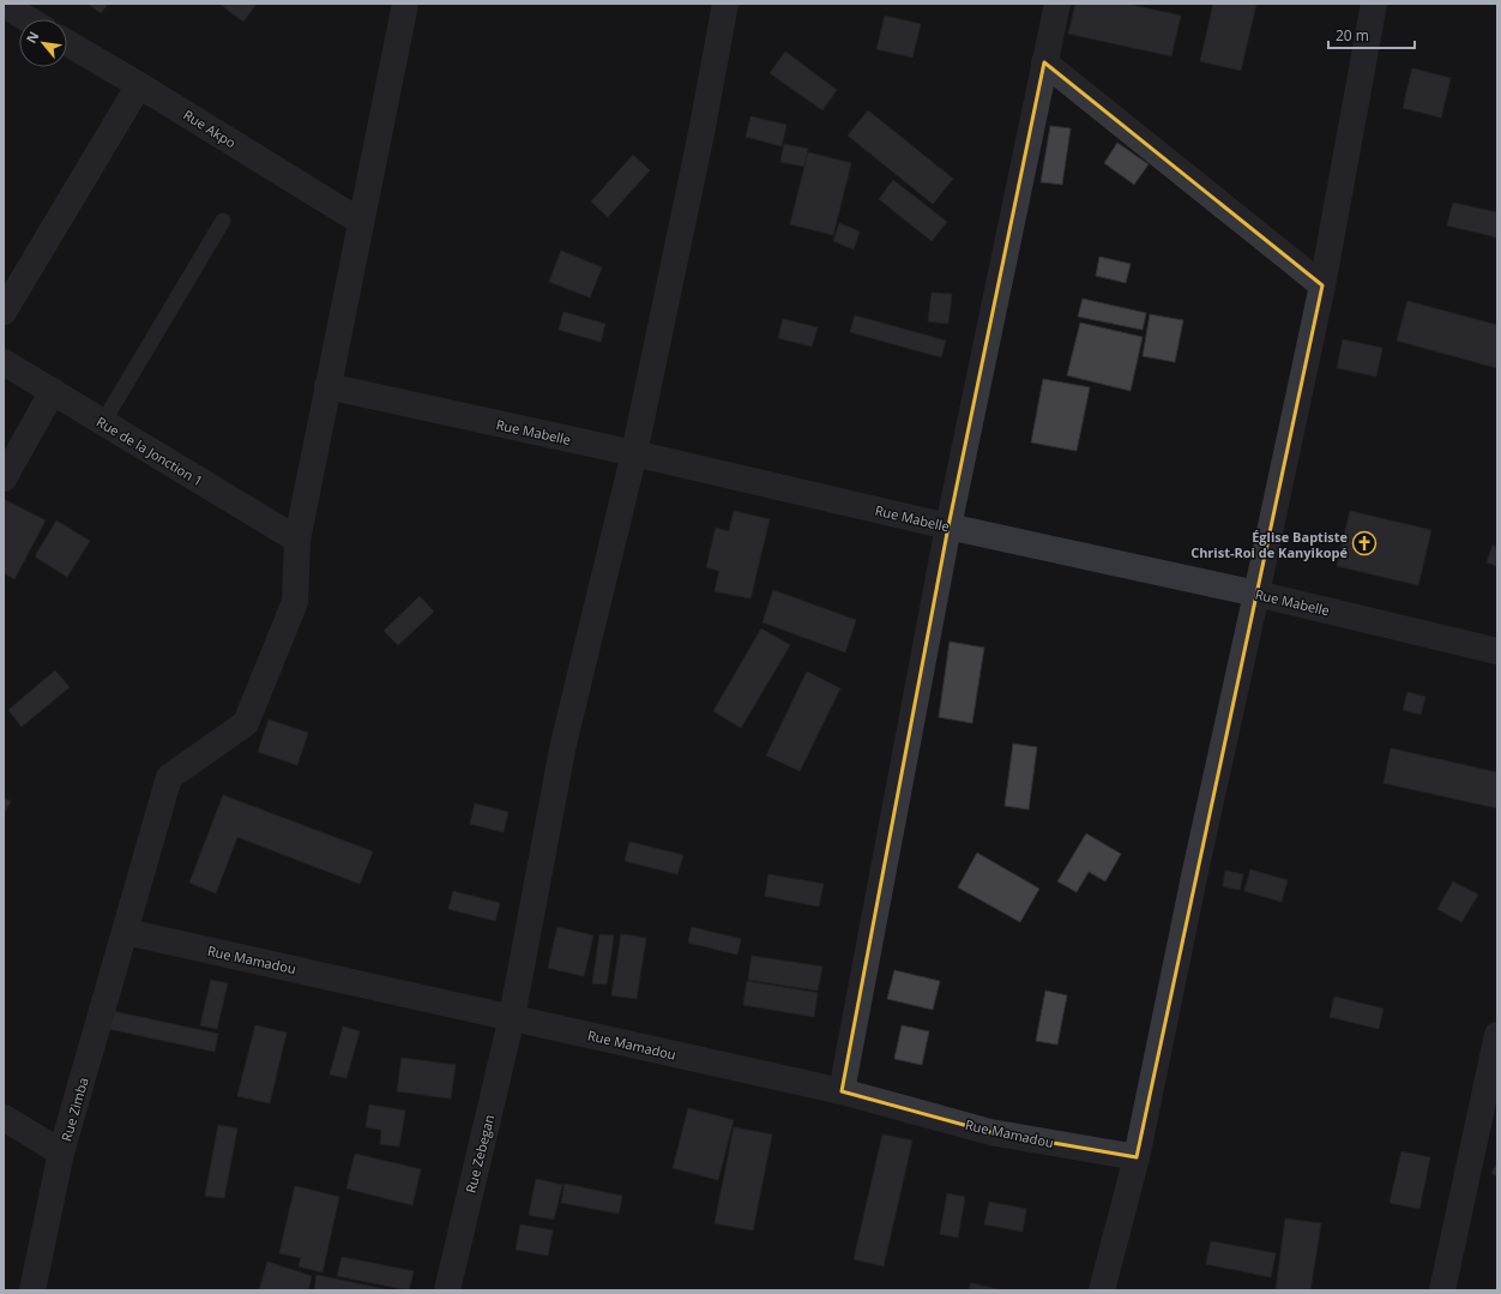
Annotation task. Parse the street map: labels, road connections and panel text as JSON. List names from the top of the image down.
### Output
{
  "streets": {
    "street": [
      "Rue Akpo",
      "Rue Mabelle",
      "Rue de la Jonction 1",
      "Rue Mamadou",
      "Rue Zimba",
      "Rue Zebegan"
    ]
  },
  "crossings": [
    ["Rue Akpo", "Rue Zimba"],
    ["Rue Mabelle", "Rue Zimba"],
    ["Rue Mabelle", "Rue Zebegan"],
    ["Rue de la Jonction 1", "Rue Zimba"],
    ["Rue Mamadou", "Rue Zimba"],
    ["Rue Mamadou", "Rue Zebegan"]
  ],
  "places": {
    "church": ["Église Baptiste Christ-Roi de Kanyikopé"]
  },
  "scale_bar": "20 m",
  "north": "top left"
}
